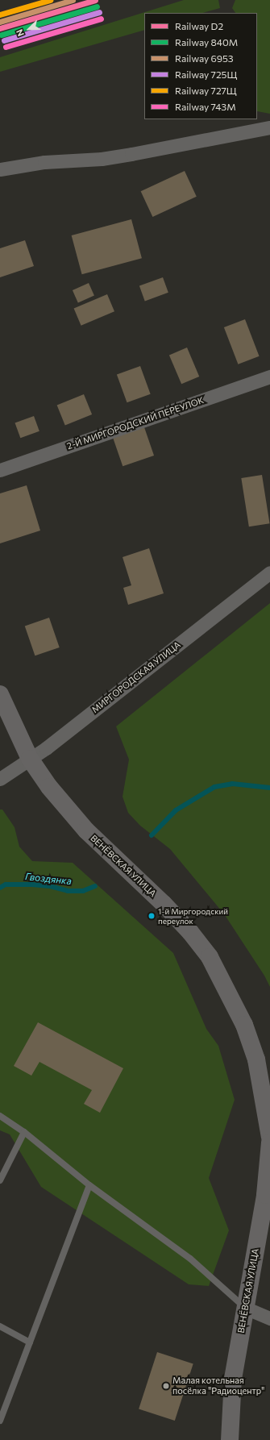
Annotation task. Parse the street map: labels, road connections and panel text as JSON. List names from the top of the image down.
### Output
{
  "streets": {
    "street": ["2-Й МИРГОРОДСКИЙ ПЕРЕУЛОК", "МИРГОРОДСКАЯ УЛИЦА", "ВЕНЁВСКАЯ УЛИЦА"]
  },
  "crossings": [
    ["МИРГОРОДСКАЯ УЛИЦА", "ВЕНЁВСКАЯ УЛИЦА"]
  ],
  "water": ["Гвоздянка"],
  "places": ["1-й Миргородский переулок", "Малая котельная посёлка \"Радиоцентр\""],
  "lines": [
    "rail line D2",
    "rail line 6953",
    "rail line 727Щ",
    "rail line 840М",
    "rail line 725Щ",
    "rail line 743М"
  ],
  "legend": [
    "Railway D2",
    "Railway 840М",
    "Railway 6953",
    "Railway 725Щ",
    "Railway 727Щ",
    "Railway 743М"
  ],
  "north": "bottom left"
}
